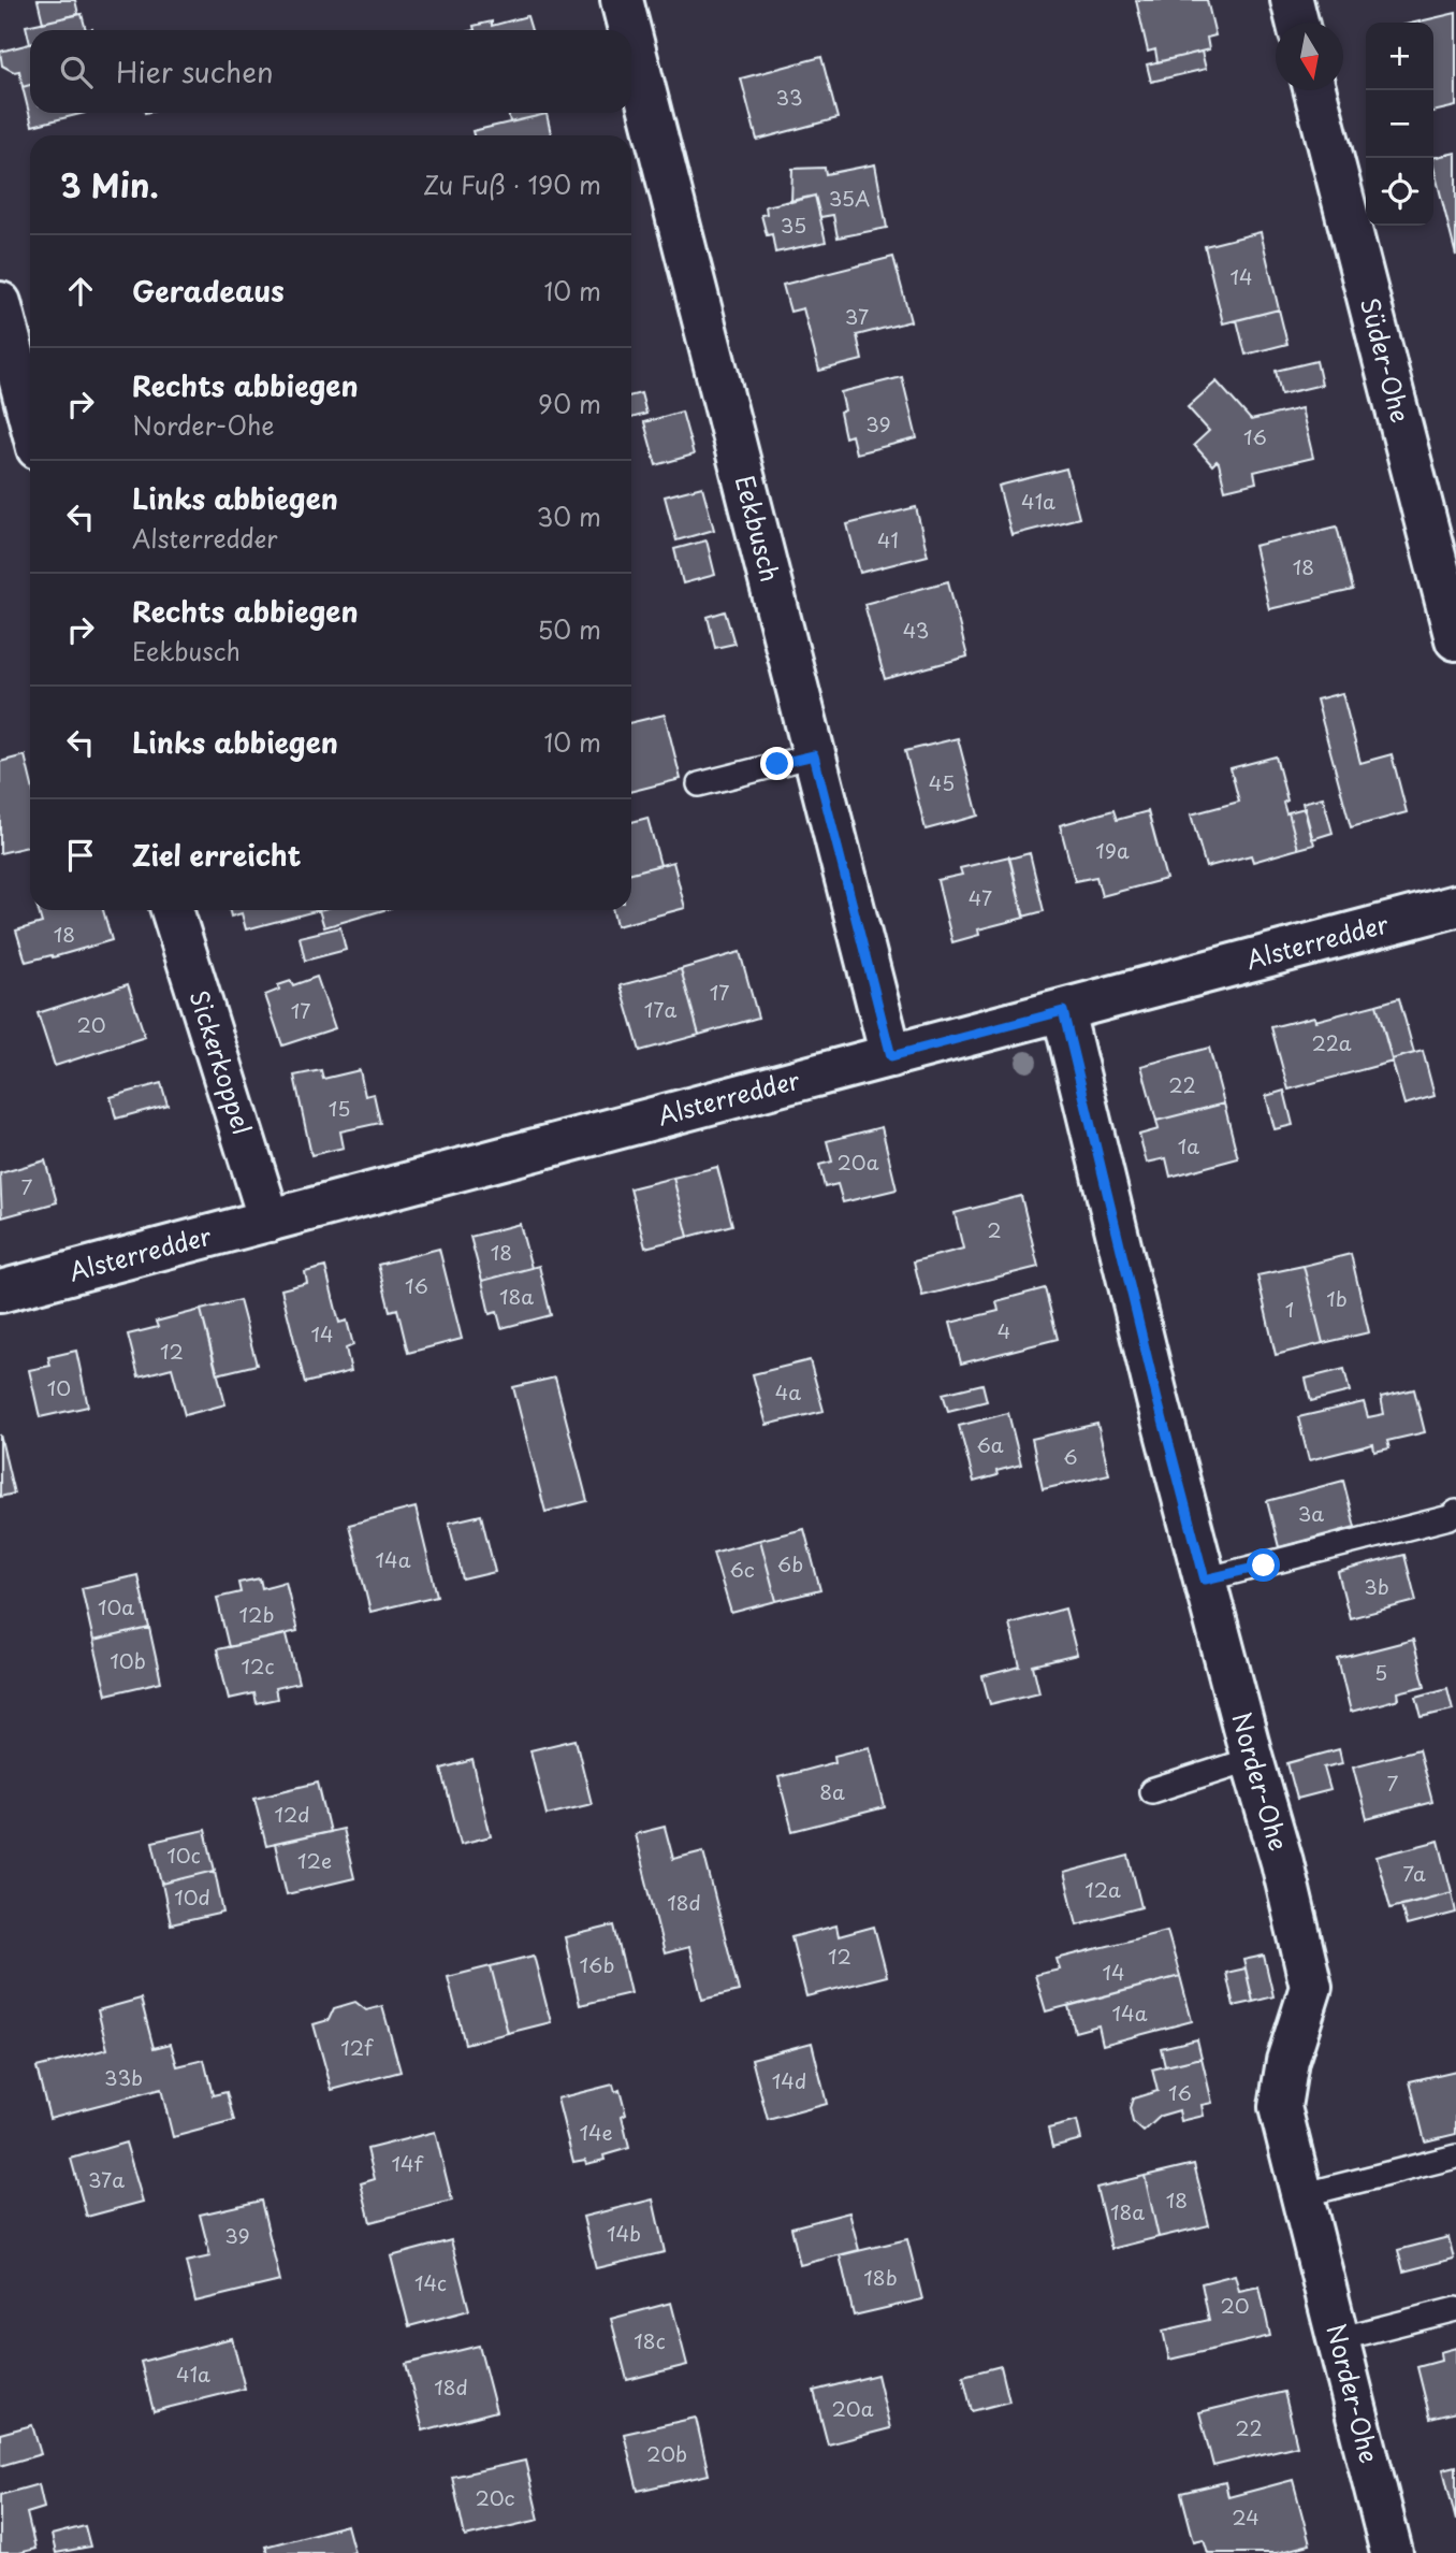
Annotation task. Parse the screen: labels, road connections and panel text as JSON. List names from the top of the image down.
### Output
{
  "streets": {
    "street": [
      "Süder-Ohe",
      "Eekbusch",
      "Alsterredder",
      "Sickerkoppel",
      "Norder-Ohe"
    ]
  },
  "crossings": [
    ["Eekbusch", "Alsterredder"],
    ["Alsterredder", "Sickerkoppel"],
    ["Alsterredder", "Norder-Ohe"]
  ],
  "house_numbers": [
    "33",
    "35A",
    "35",
    "14",
    "37",
    "39",
    "16",
    "41a",
    "41",
    "18",
    "43",
    "45",
    "19a",
    "47",
    "18",
    "17",
    "17a",
    "17",
    "20",
    "22a",
    "22",
    "15",
    "1a",
    "20a",
    "7",
    "2",
    "18",
    "16",
    "18a",
    "1b",
    "1",
    "4",
    "14",
    "12",
    "10",
    "4a",
    "6a",
    "6",
    "3a",
    "14a",
    "6b",
    "6c",
    "3b",
    "10a",
    "12b",
    "10b",
    "12c",
    "5",
    "7",
    "8a",
    "12d",
    "10c",
    "12e",
    "7a",
    "12a",
    "10d",
    "18d",
    "12",
    "16b",
    "14",
    "14a",
    "12f",
    "33b",
    "14d",
    "16",
    "14e",
    "14f",
    "37a",
    "18",
    "18a",
    "14b",
    "39",
    "18b",
    "14c",
    "20",
    "18c",
    "41a",
    "18d",
    "20a",
    "22",
    "20b",
    "20c",
    "24"
  ],
  "north": "bottom",
  "page": {
    "map_buttons": ["+", "−"],
    "search": "Hier suchen",
    "heading": ["3 Min.", "Zu Fuß · 190 m"],
    "list": [
      ["Geradeaus", "10 m"],
      ["Rechts abbiegen", "Norder-Ohe", "90 m"],
      ["Links abbiegen", "Alsterredder", "30 m"],
      ["Rechts abbiegen", "Eekbusch", "50 m"],
      ["Links abbiegen", "10 m"],
      "Ziel erreicht"
    ]
  }
}
